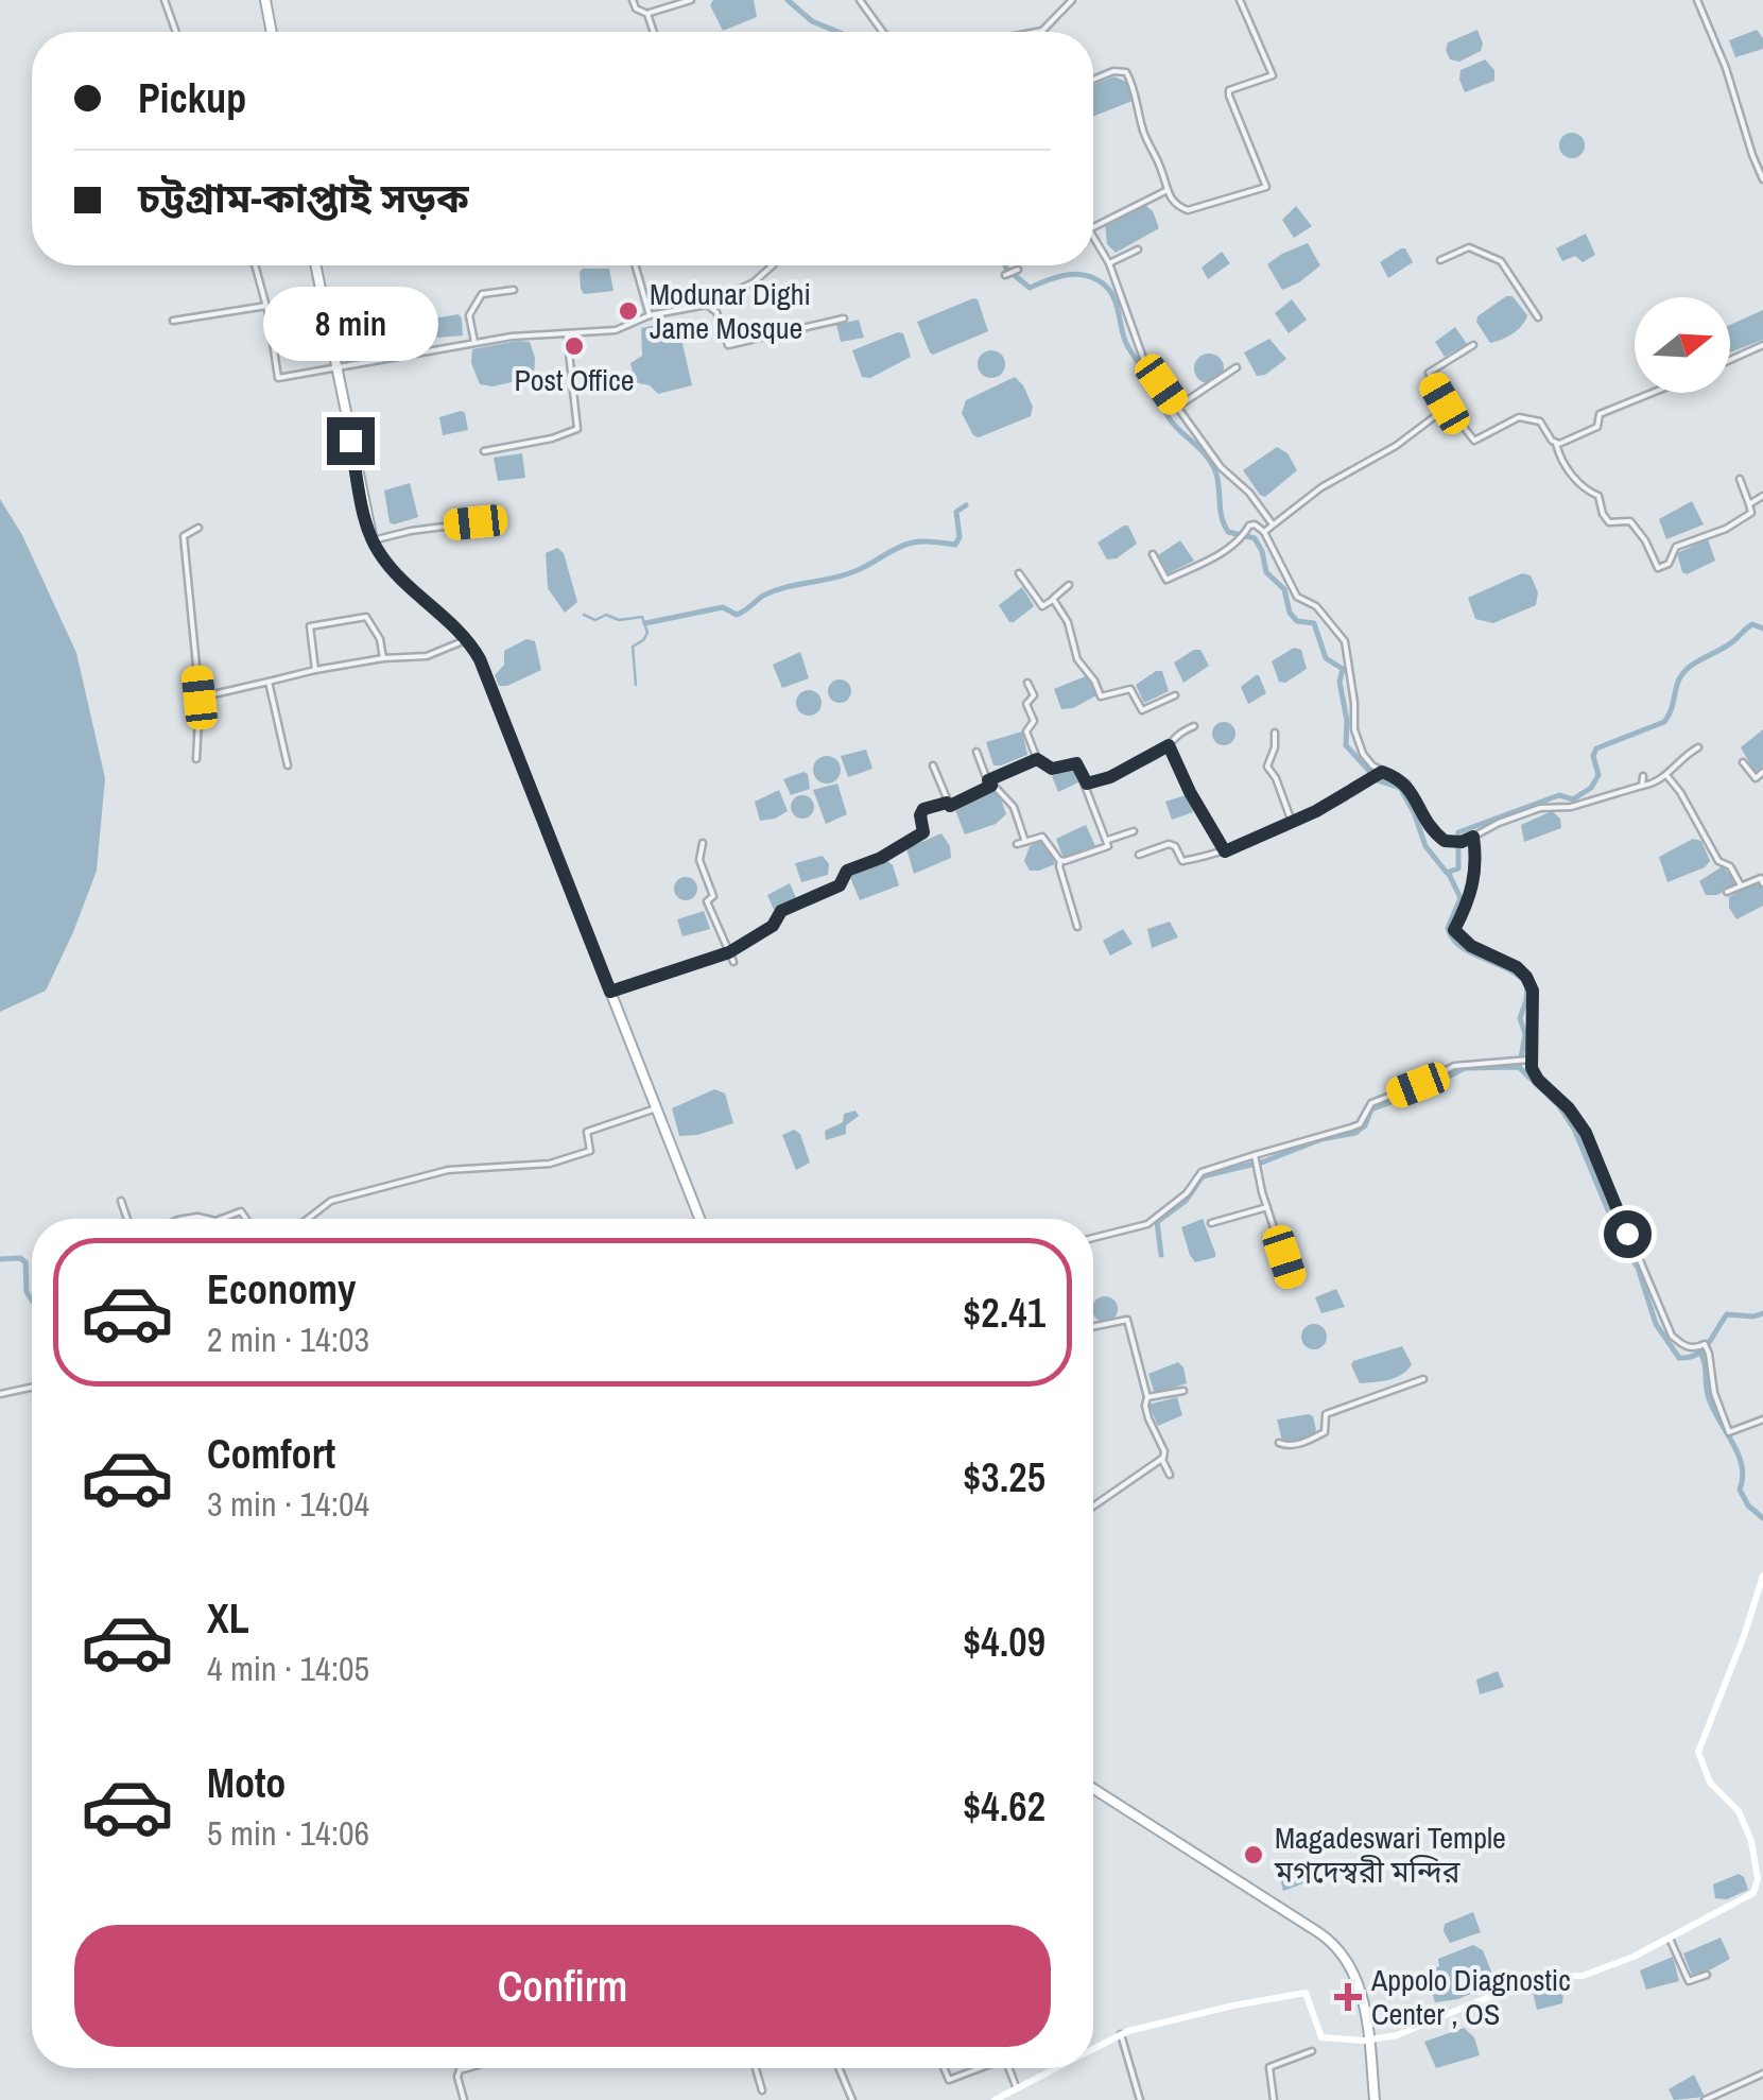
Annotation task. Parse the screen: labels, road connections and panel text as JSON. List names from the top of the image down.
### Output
{
  "places": {
    "other": ["Modunar Dighi Jame Mosque", "Post Office", "Magadeswari Temple মগদেস্বরী মন্দির"],
    "health": ["Appolo Diagnostic Center , OS"]
  },
  "north": "right",
  "page": {
    "banner": ["Pickup", "চট্টগ্রাম-কাপ্তাই সড়ক"],
    "bubble": "8 min",
    "list": [
      {
        "name": "Economy",
        "note": "2 min · 14:03",
        "value": "$2.41"
      },
      {
        "name": "Comfort",
        "note": "3 min · 14:04",
        "value": "$3.25"
      },
      {
        "name": "XL",
        "note": "4 min · 14:05",
        "value": "$4.09"
      },
      {
        "name": "Moto",
        "note": "5 min · 14:06",
        "value": "$4.62"
      }
    ],
    "buttons": "Confirm"
  }
}
